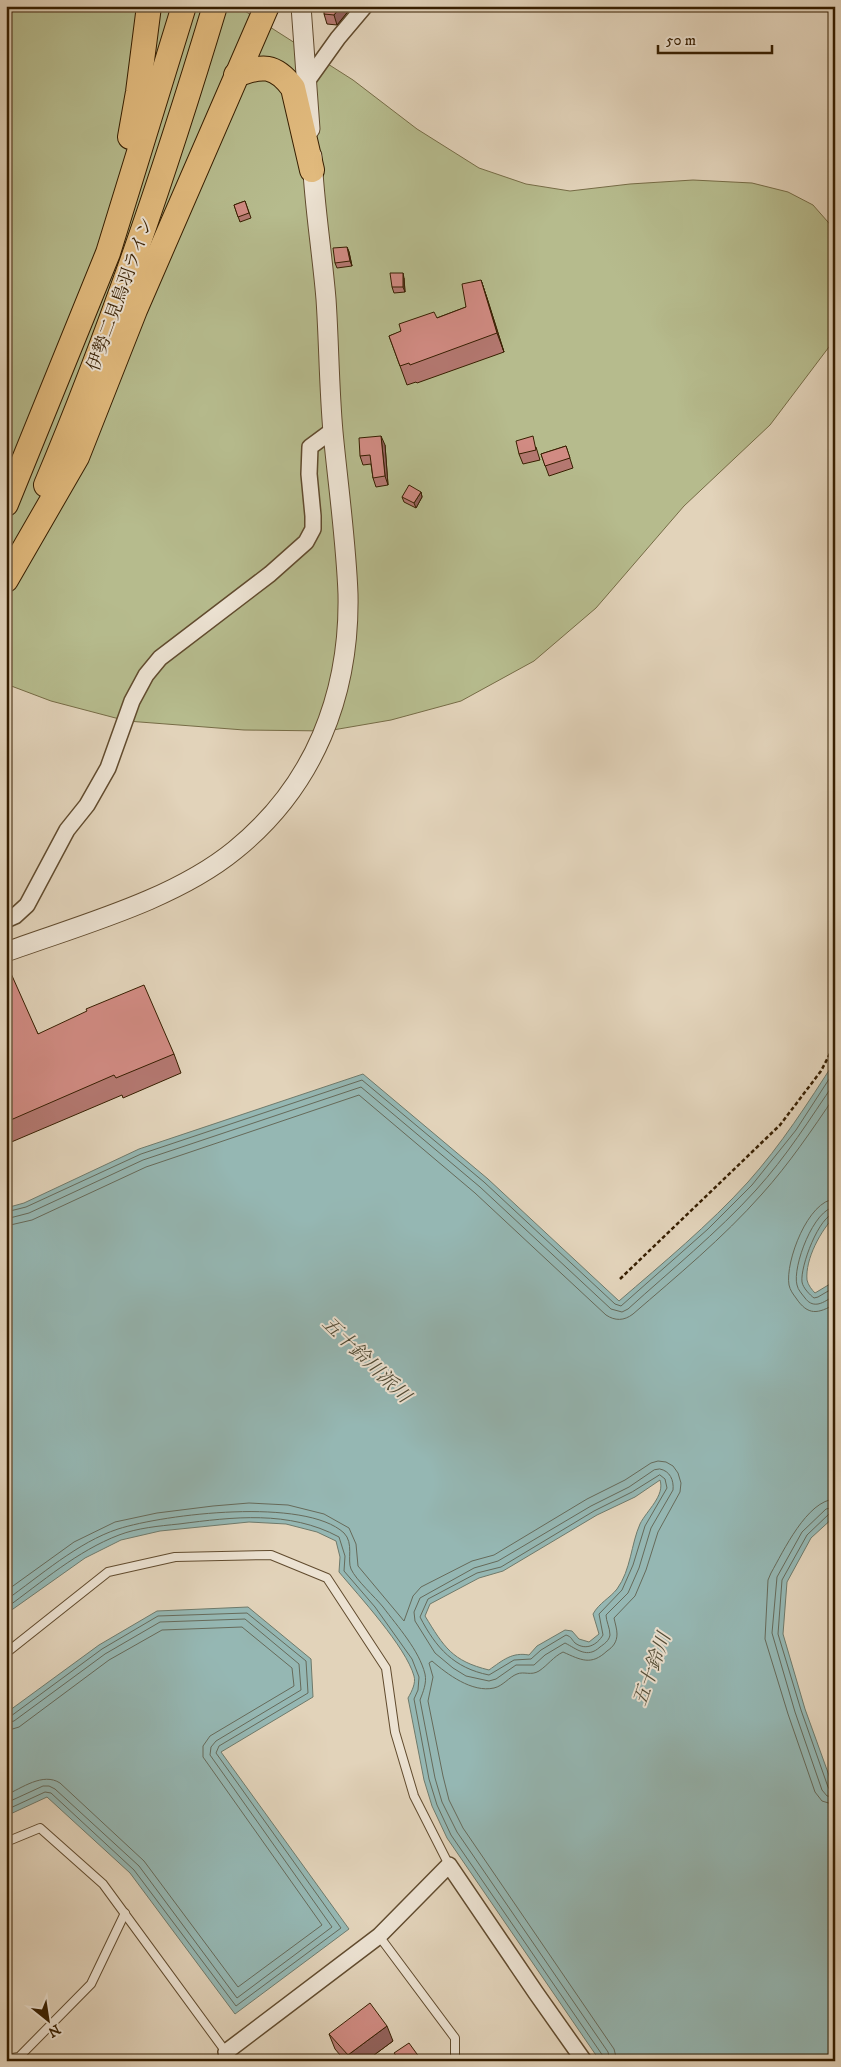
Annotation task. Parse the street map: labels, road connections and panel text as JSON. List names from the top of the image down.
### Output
{
  "streets": {
    "main road": ["伊勢二見鳥羽ライン"]
  },
  "water": ["五十鈴川派川", "五十鈴川"],
  "scale_bar": "50 m",
  "north": "bottom right"
}
